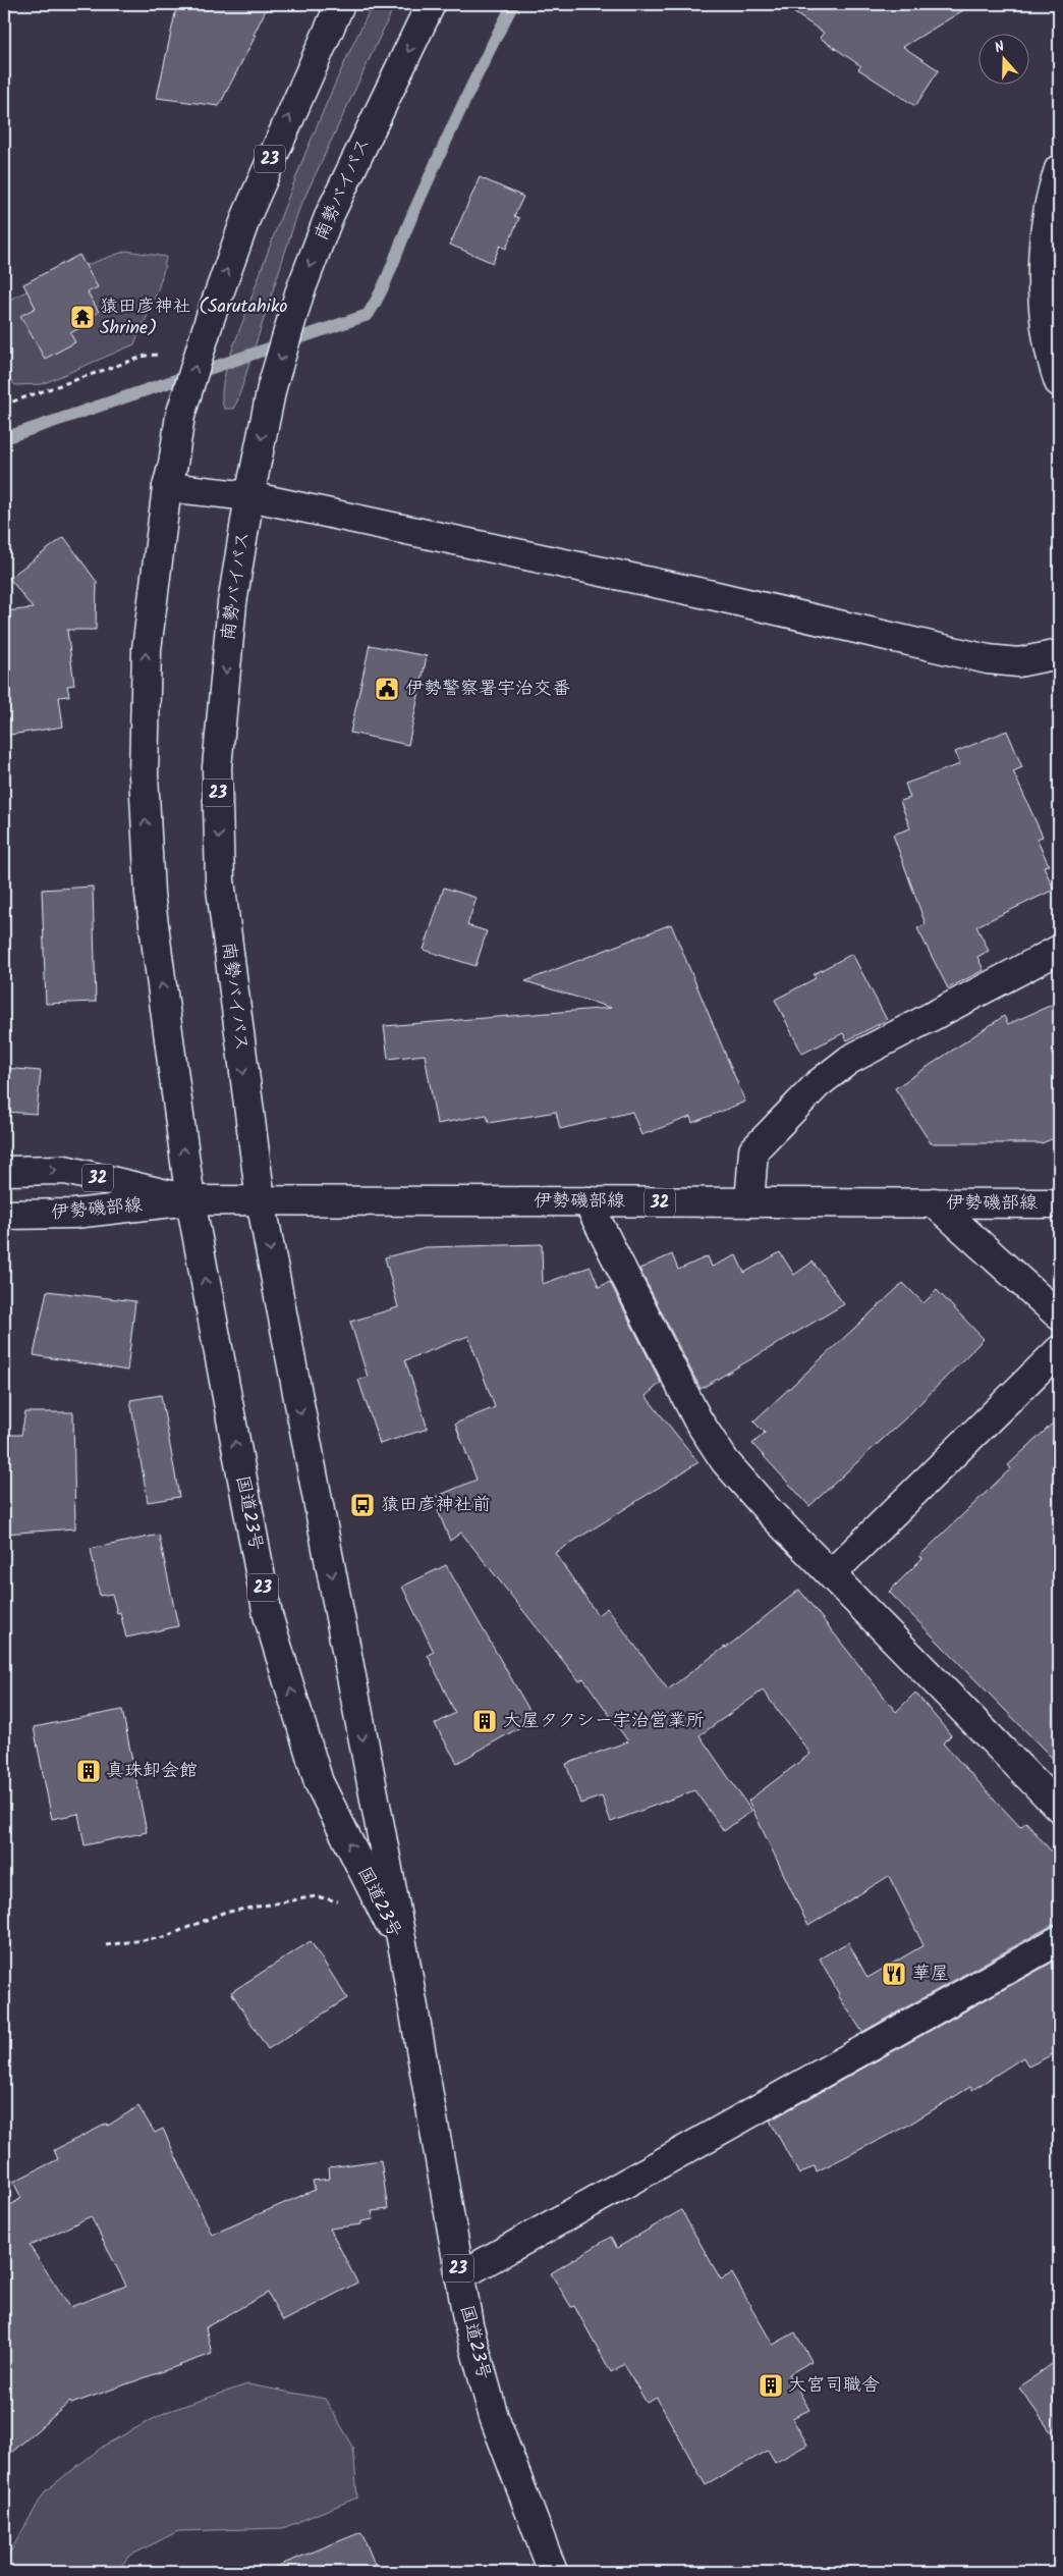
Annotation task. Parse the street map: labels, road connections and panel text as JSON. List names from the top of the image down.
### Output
{
  "streets": {
    "main road": [
      "23",
      "南勢バイパス",
      "32",
      "伊勢磯部線",
      "国道23号"
    ]
  },
  "crossings": [
    ["23", "伊勢磯部線"],
    ["23", "国道23号"],
    ["南勢バイパス", "伊勢磯部線"],
    ["南勢バイパス", "国道23号"],
    ["伊勢磯部線", "国道23号"]
  ],
  "places": {
    "temple": ["猿田彦神社 (Sarutahiko Shrine)"],
    "public building": ["伊勢警察署宇治交番"],
    "bus stop": ["猿田彦神社前"],
    "building": ["大屋タクシー宇治営業所", "真珠卸会館", "大宮司職舎"],
    "restaurant": ["華屋"]
  },
  "north": "top"
}
